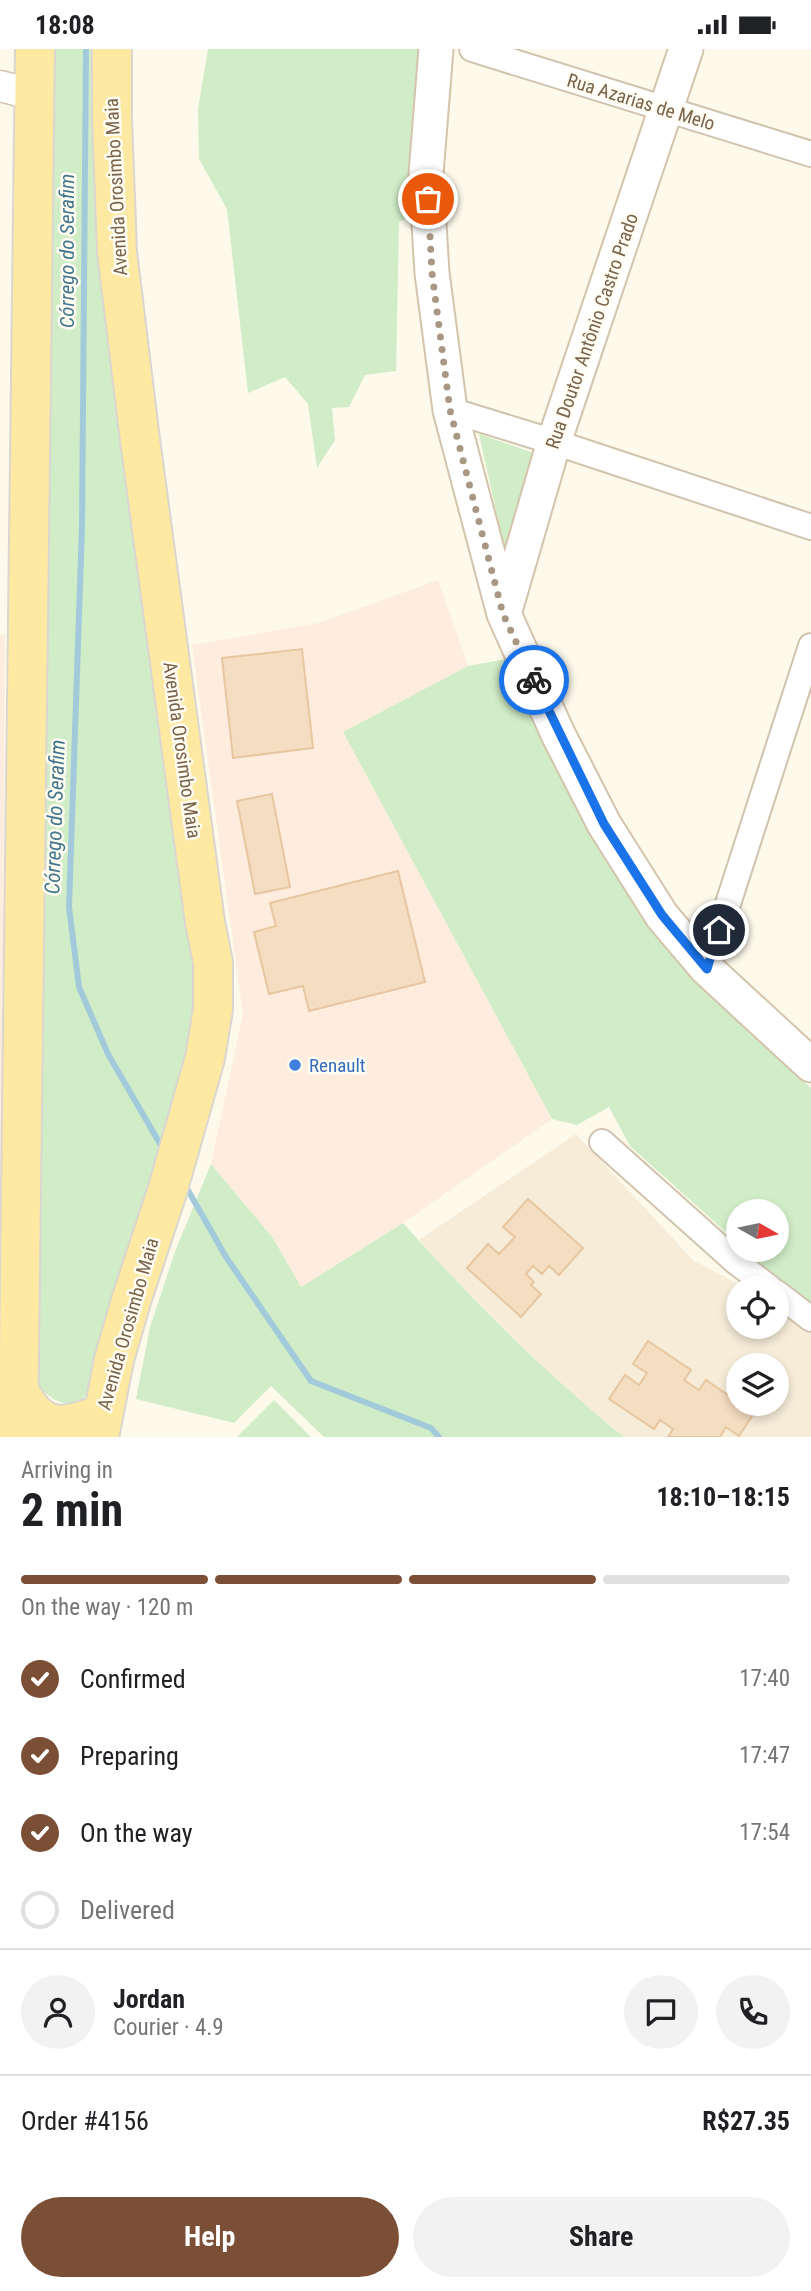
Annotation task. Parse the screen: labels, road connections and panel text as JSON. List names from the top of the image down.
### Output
{
  "streets": {
    "main road": ["Avenida Orosimbo Maia", "Rua Doutor Antônio Castro Prado"],
    "street": ["Rua Azarias de Melo"]
  },
  "crossings": [
    ["Rua Azarias de Melo", "Rua Doutor Antônio Castro Prado"]
  ],
  "water": ["Córrego do Serafim"],
  "places": ["Renault"],
  "north": "right",
  "page": {
    "status": "18:08",
    "heading": ["2 min", "Arriving in", "18:10–18:15"],
    "panel": [
      "Jordan",
      "Courier · 4.9",
      "Order #4156",
      "R$27.35"
    ],
    "bar": "On the way · 120 m",
    "list": [
      ["Confirmed", "17:40"],
      ["Preparing", "17:47"],
      ["On the way", "17:54"],
      "Delivered"
    ],
    "buttons": ["Help", "Share"]
  }
}
